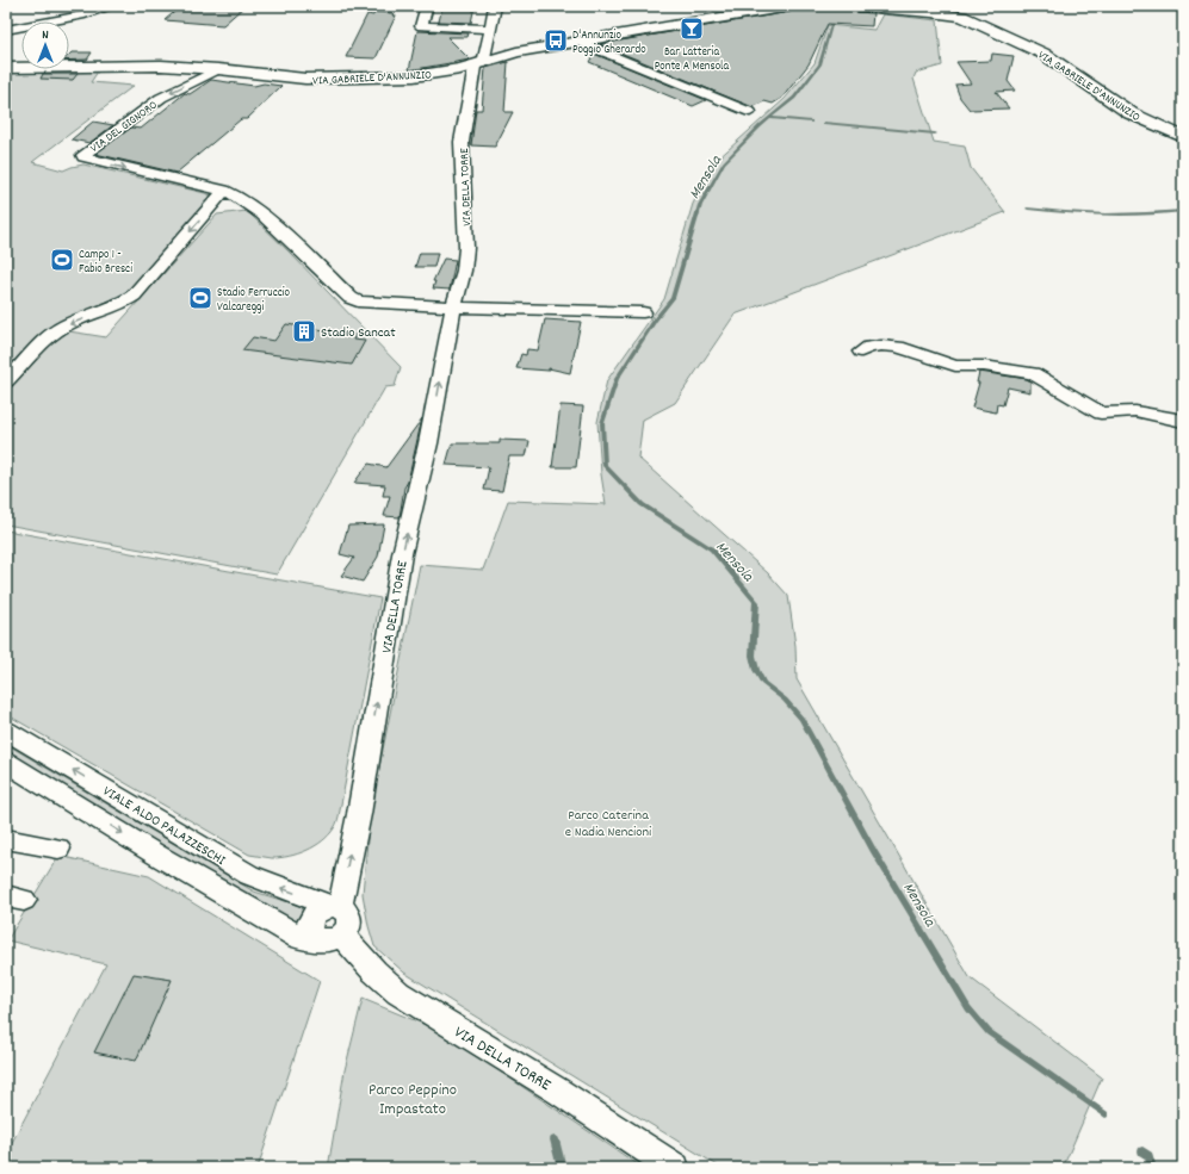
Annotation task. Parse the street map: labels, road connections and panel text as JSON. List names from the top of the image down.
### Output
{
  "streets": {
    "street": [
      "VIA GABRIELE D'ANNUNZIO",
      "VIA DEL GIGNORO",
      "VIA DELLA TORRE",
      "VIALE ALDO PALAZZESCHI"
    ]
  },
  "crossings": [
    ["VIA GABRIELE D'ANNUNZIO", "VIA DEL GIGNORO"],
    ["VIA GABRIELE D'ANNUNZIO", "VIA DELLA TORRE"],
    ["VIA DEL GIGNORO", "VIA DELLA TORRE"],
    ["VIA DELLA TORRE", "VIALE ALDO PALAZZESCHI"]
  ],
  "one_way": ["VIA DELLA TORRE"],
  "water": ["Mensola"],
  "parks": ["Parco Caterina e Nadia Nencioni", "Parco Peppino Impastato"],
  "places": {
    "bar": ["Bar Latteria Ponte A Mensola"],
    "bus stop": ["D'Annunzio Poggio Gherardo"],
    "sports": ["Campo 1 - Fabio Bresci", "Stadio Ferruccio Valcareggi"],
    "building": ["Stadio Sancat"]
  },
  "north": "top"
}
